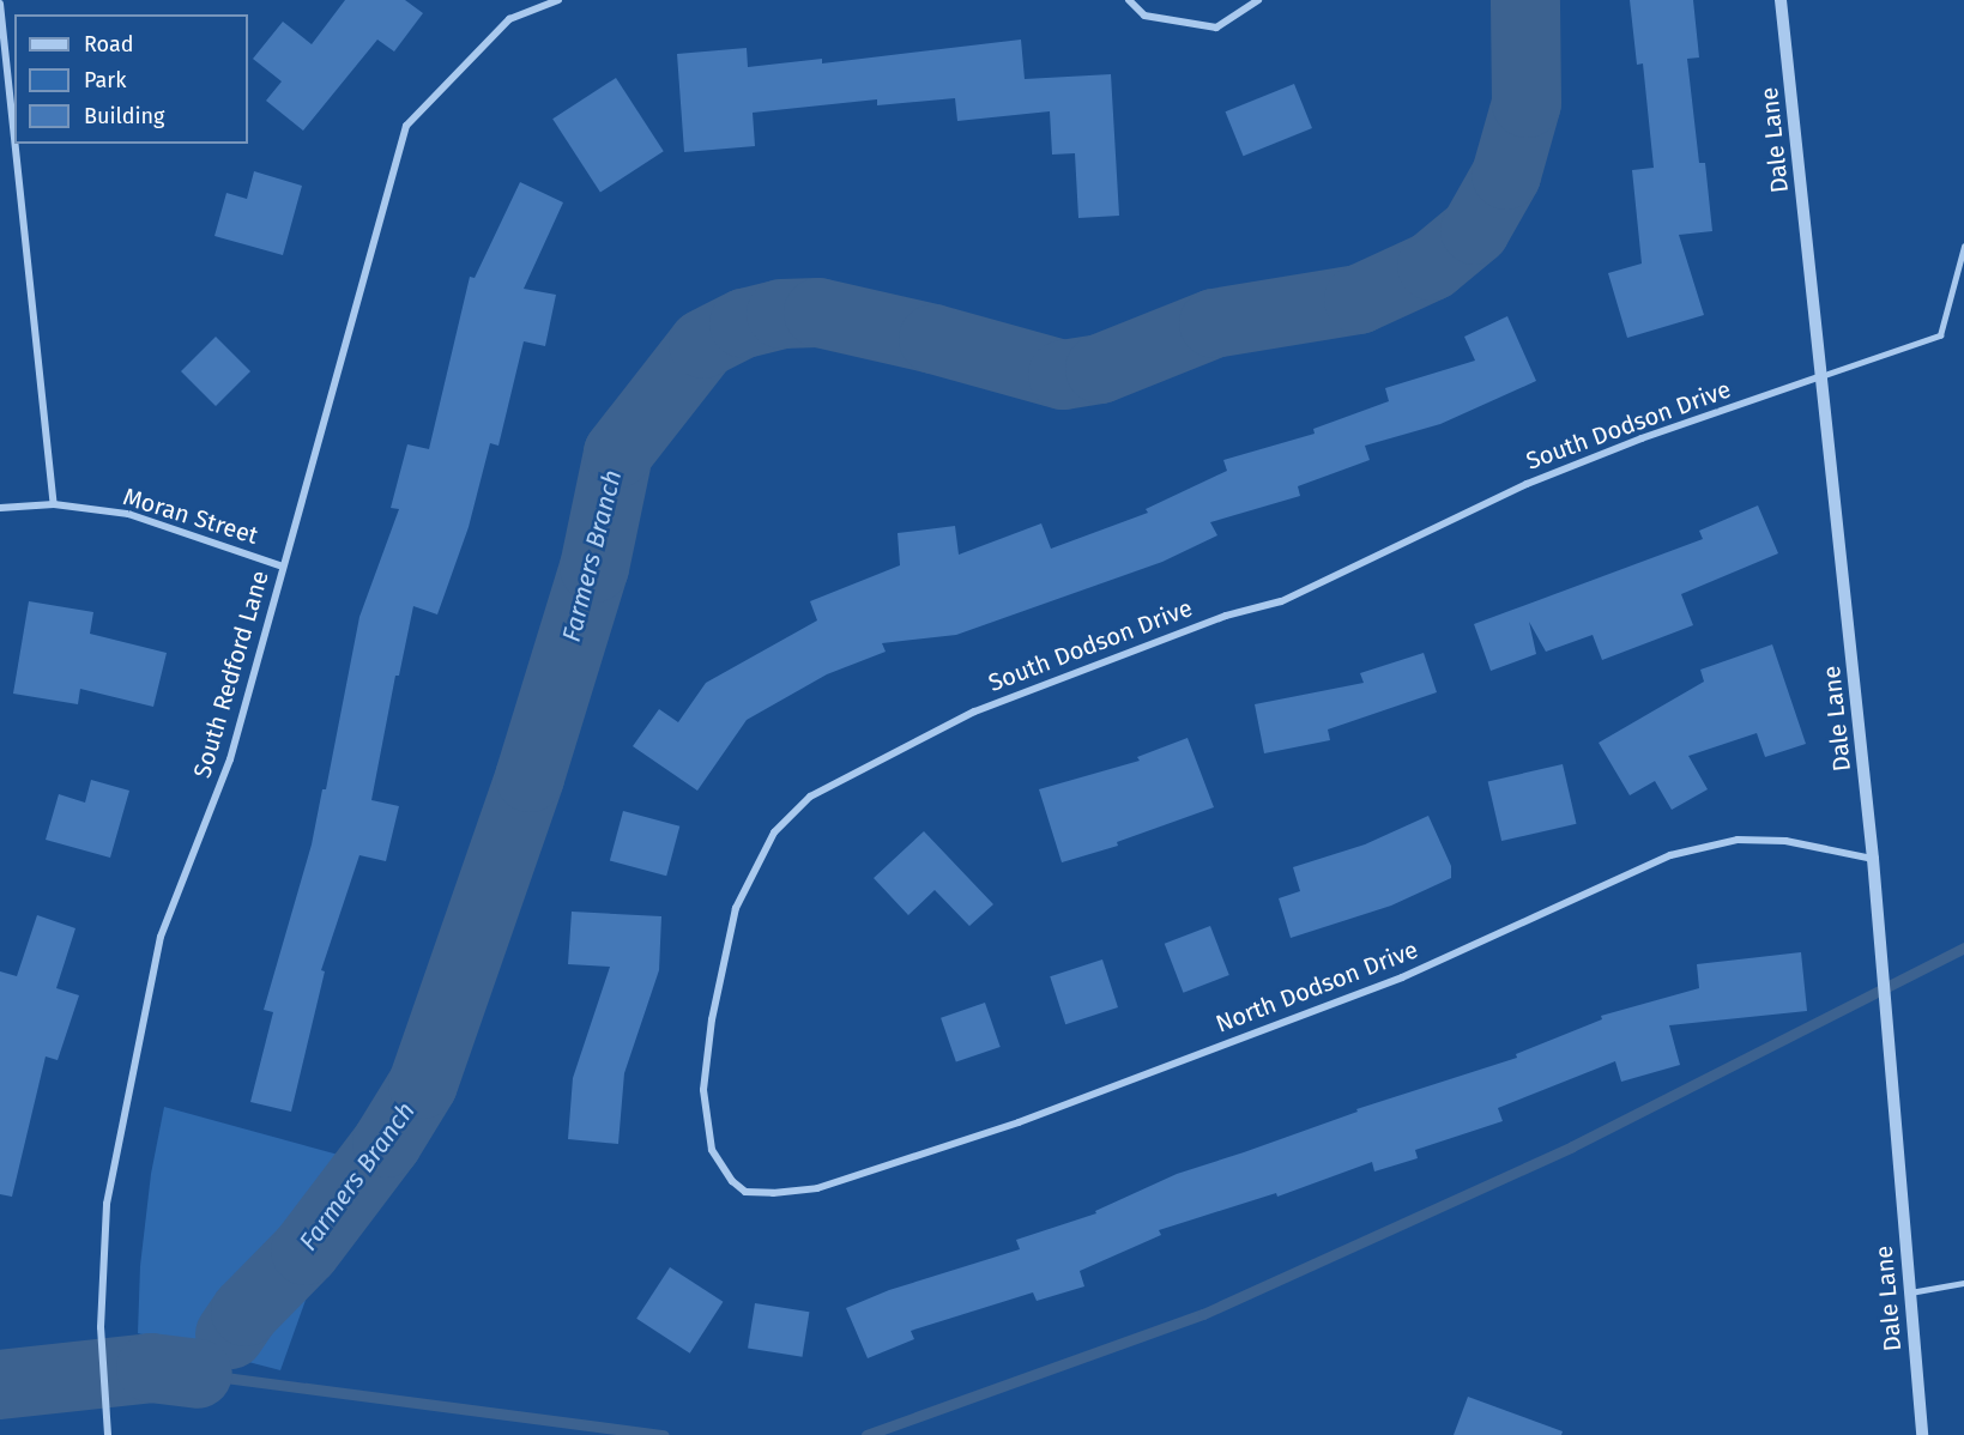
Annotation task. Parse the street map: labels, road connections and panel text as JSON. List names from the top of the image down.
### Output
{
  "streets": {
    "street": [
      "Dale Lane",
      "South Dodson Drive",
      "Moran Street",
      "South Redford Lane",
      "North Dodson Drive"
    ]
  },
  "crossings": [
    ["Dale Lane", "South Dodson Drive"],
    ["Dale Lane", "North Dodson Drive"],
    ["South Dodson Drive", "North Dodson Drive"],
    ["Moran Street", "South Redford Lane"]
  ],
  "water": ["Farmers Branch"],
  "legend": ["Road", "Park", "Building"]
}
